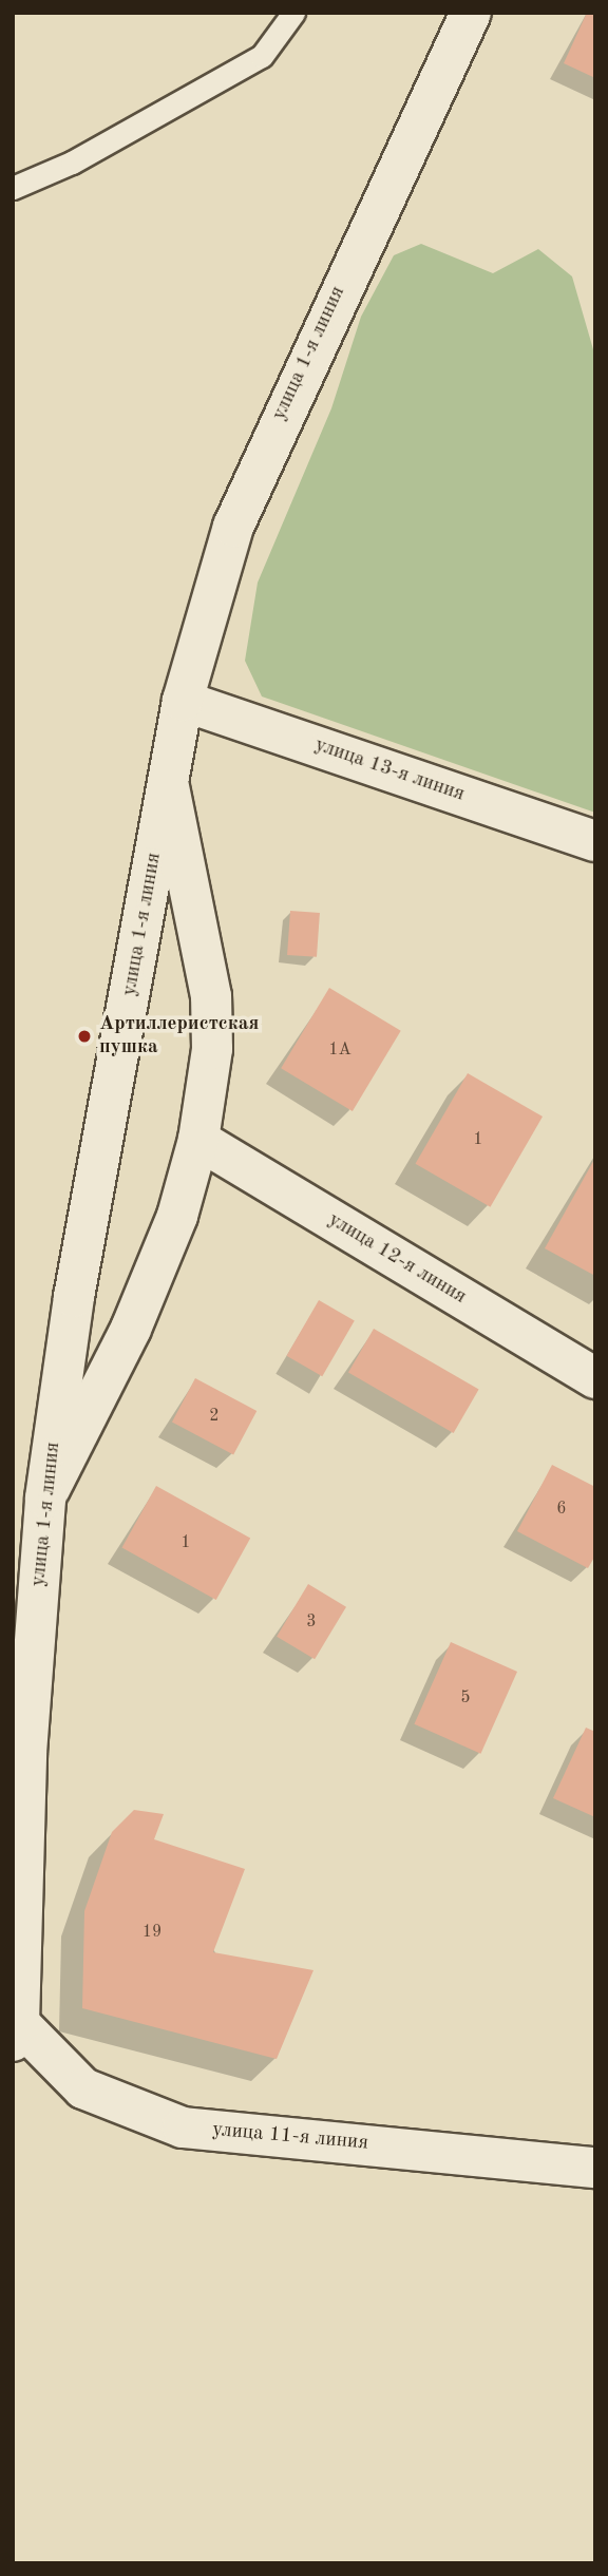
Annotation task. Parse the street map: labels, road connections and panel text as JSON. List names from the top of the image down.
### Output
{
  "streets": {
    "street": [
      "улица 1-я линия",
      "улица 13-я линия",
      "улица 12-я линия",
      "улица 11-я линия"
    ]
  },
  "crossings": [
    ["улица 1-я линия", "улица 13-я линия"],
    ["улица 1-я линия", "улица 11-я линия"]
  ],
  "places": ["Артиллеристская пушка"],
  "house_numbers": [
    "1А",
    "1",
    "2",
    "6",
    "1",
    "3",
    "5",
    "19"
  ]
}
